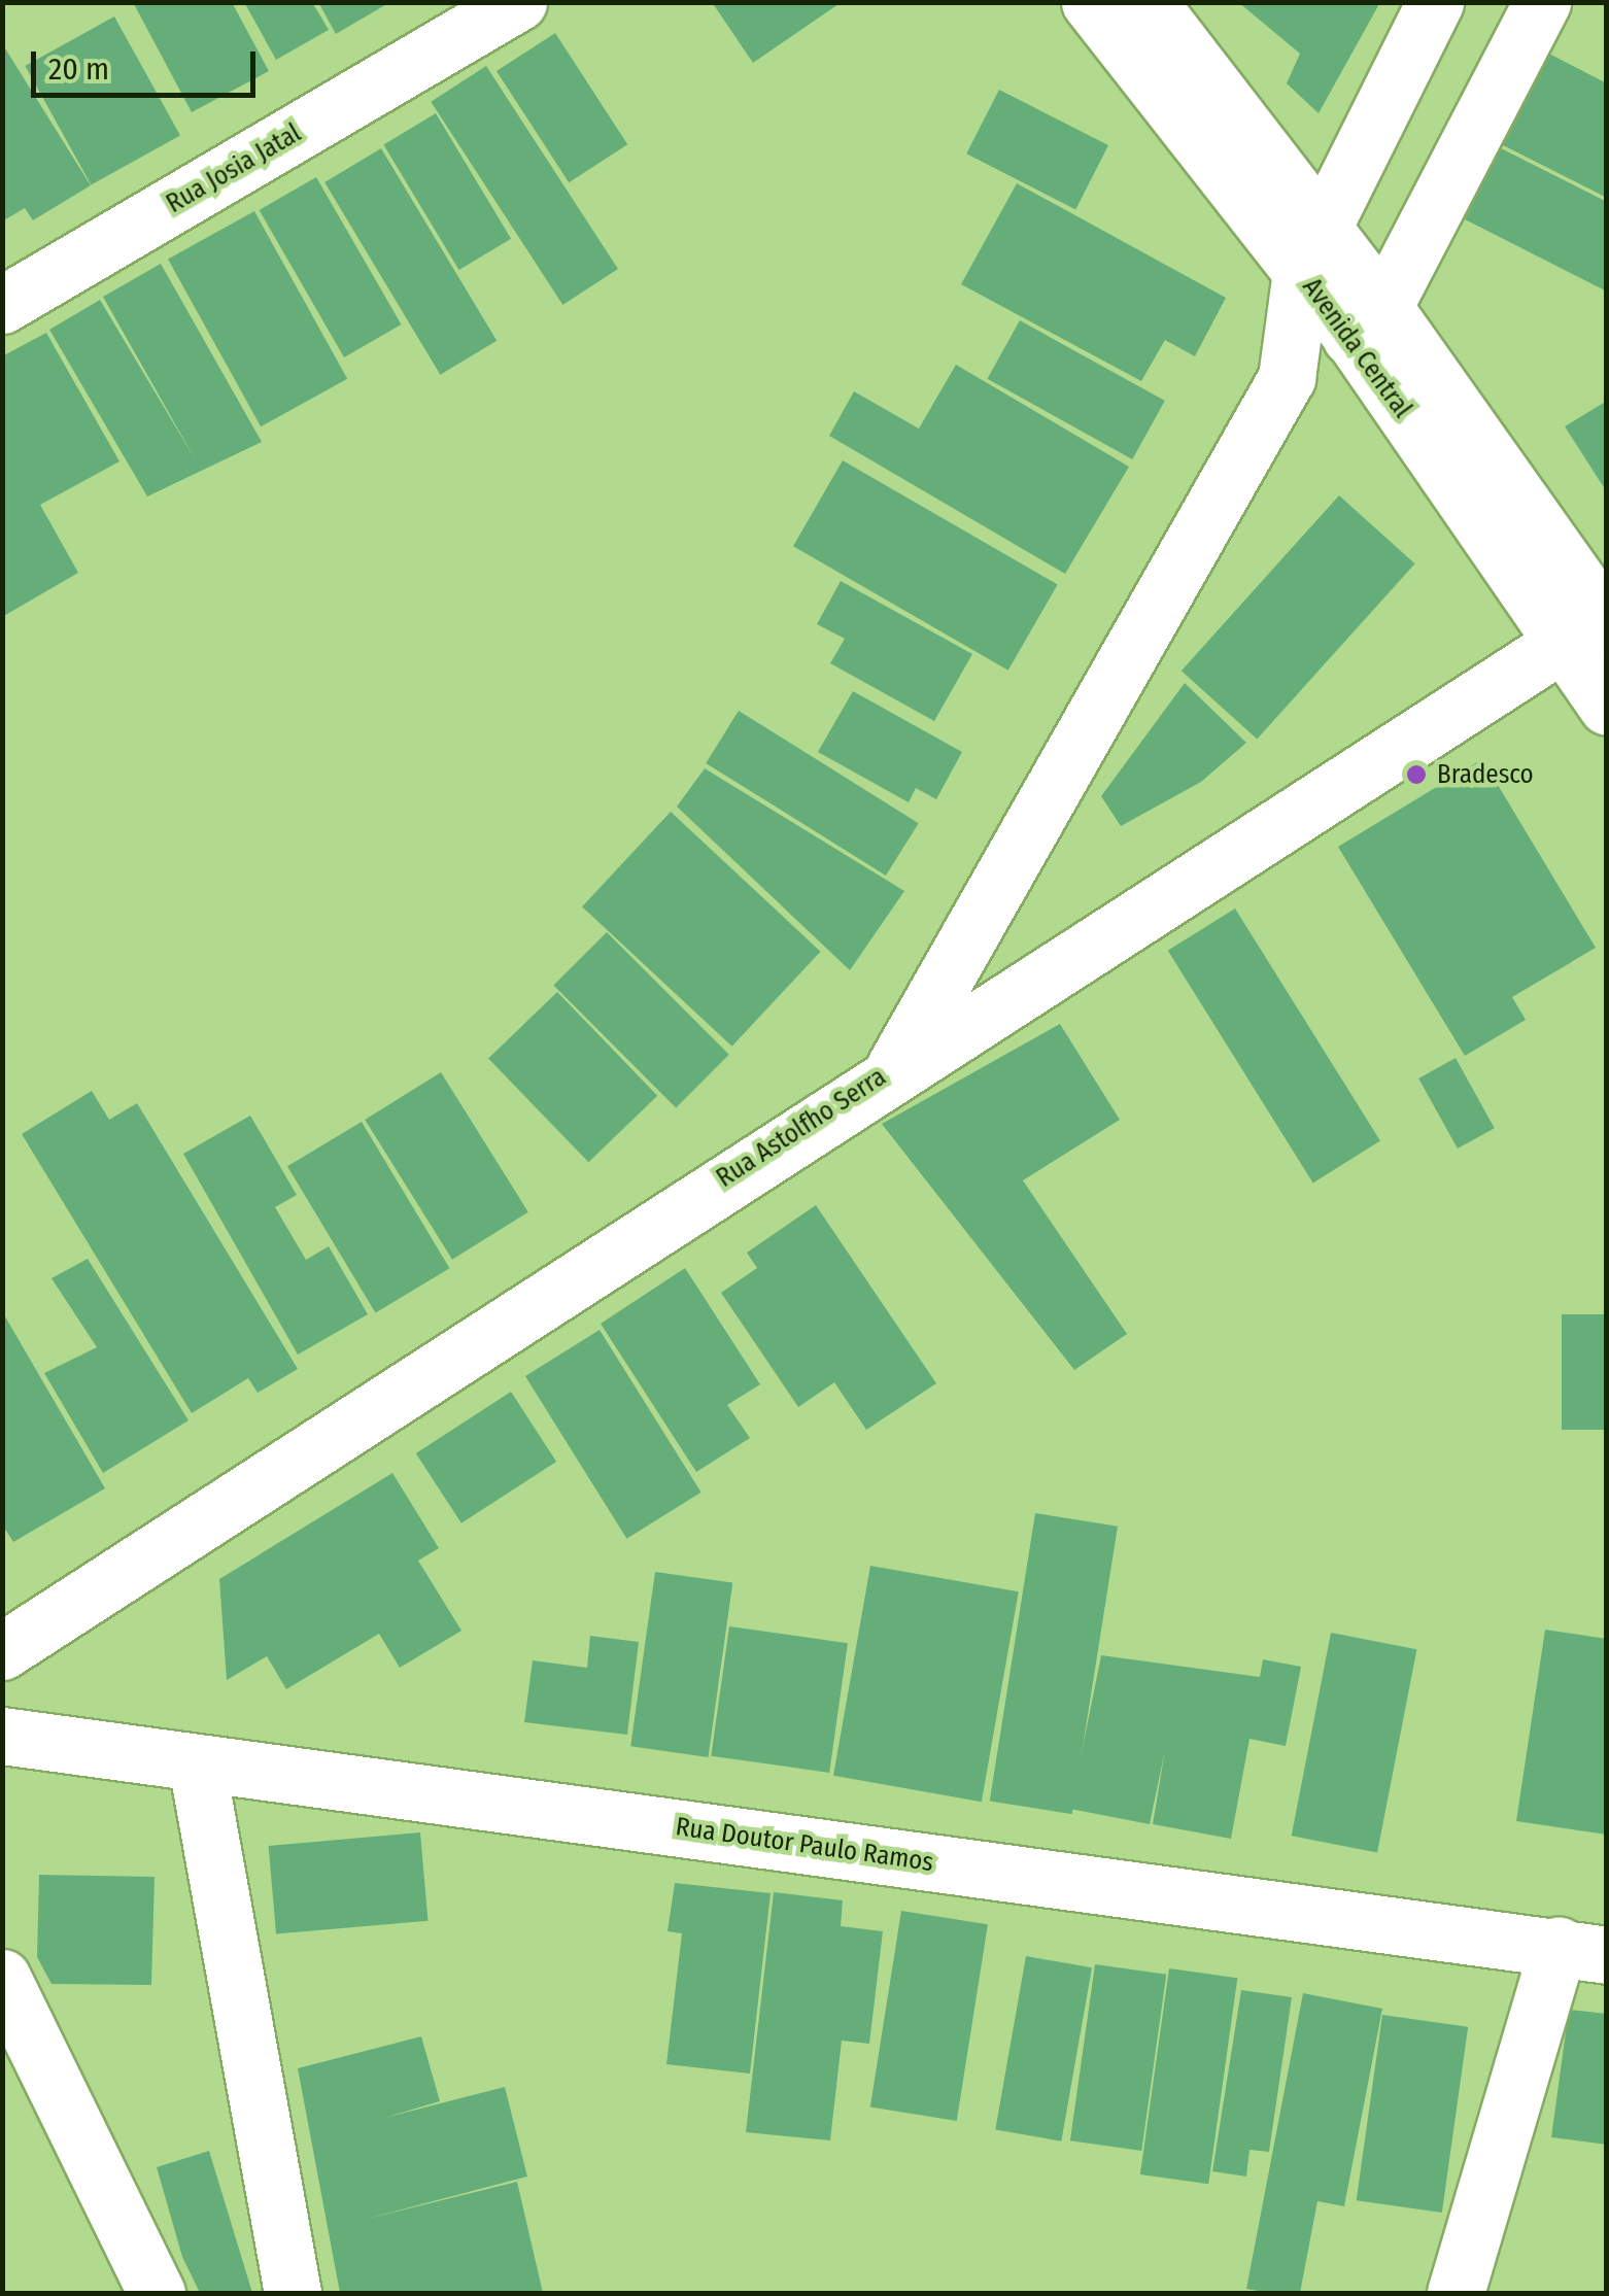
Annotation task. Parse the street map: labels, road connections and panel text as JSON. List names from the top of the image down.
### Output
{
  "streets": {
    "street": [
      "Rua Josia Jatal",
      "Avenida Central",
      "Rua Astolfho Serra",
      "Rua Doutor Paulo Ramos"
    ]
  },
  "crossings": [
    ["Avenida Central", "Rua Astolfho Serra"]
  ],
  "places": ["Bradesco"],
  "scale_bar": "20 m"
}
